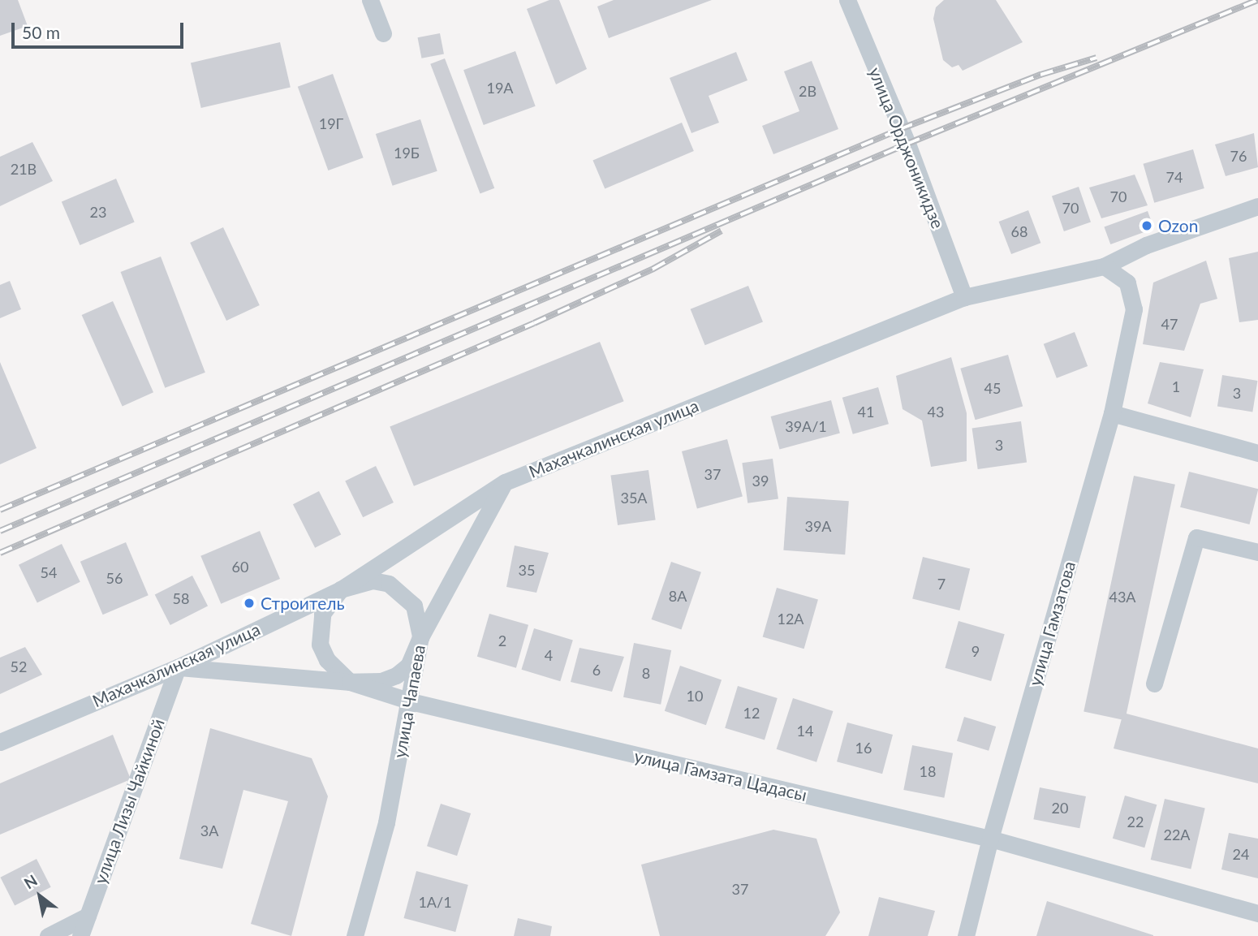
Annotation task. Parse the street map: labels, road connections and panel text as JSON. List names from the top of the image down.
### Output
{
  "streets": {
    "street": [
      "улица Орджоникидзе",
      "Махачкалинская улица",
      "улица Гамзатова",
      "улица Чапаева",
      "улица Гамзата Цадасы",
      "улица Лизы Чайкиной"
    ]
  },
  "crossings": [
    ["улица Орджоникидзе", "Махачкалинская улица"],
    ["Махачкалинская улица", "улица Гамзатова"],
    ["Махачкалинская улица", "улица Чапаева"],
    ["Махачкалинская улица", "улица Гамзата Цадасы"],
    ["Махачкалинская улица", "улица Лизы Чайкиной"],
    ["улица Гамзатова", "улица Гамзата Цадасы"],
    ["улица Чапаева", "улица Гамзата Цадасы"],
    ["улица Гамзата Цадасы", "улица Лизы Чайкиной"]
  ],
  "places": ["Ozon", "Строитель"],
  "house_numbers": [
    "19А",
    "2В",
    "19Г",
    "19Б",
    "76",
    "21В",
    "74",
    "70",
    "70",
    "23",
    "68",
    "47",
    "1",
    "45",
    "3",
    "41",
    "43",
    "39А/1",
    "3",
    "37",
    "39",
    "35А",
    "39А",
    "60",
    "35",
    "54",
    "56",
    "7",
    "8А",
    "43А",
    "58",
    "12А",
    "2",
    "9",
    "4",
    "52",
    "6",
    "8",
    "10",
    "12",
    "14",
    "16",
    "18",
    "20",
    "22",
    "3А",
    "22А",
    "24",
    "37",
    "1А/1"
  ],
  "scale_bar": "50 m",
  "north": "top left"
}
